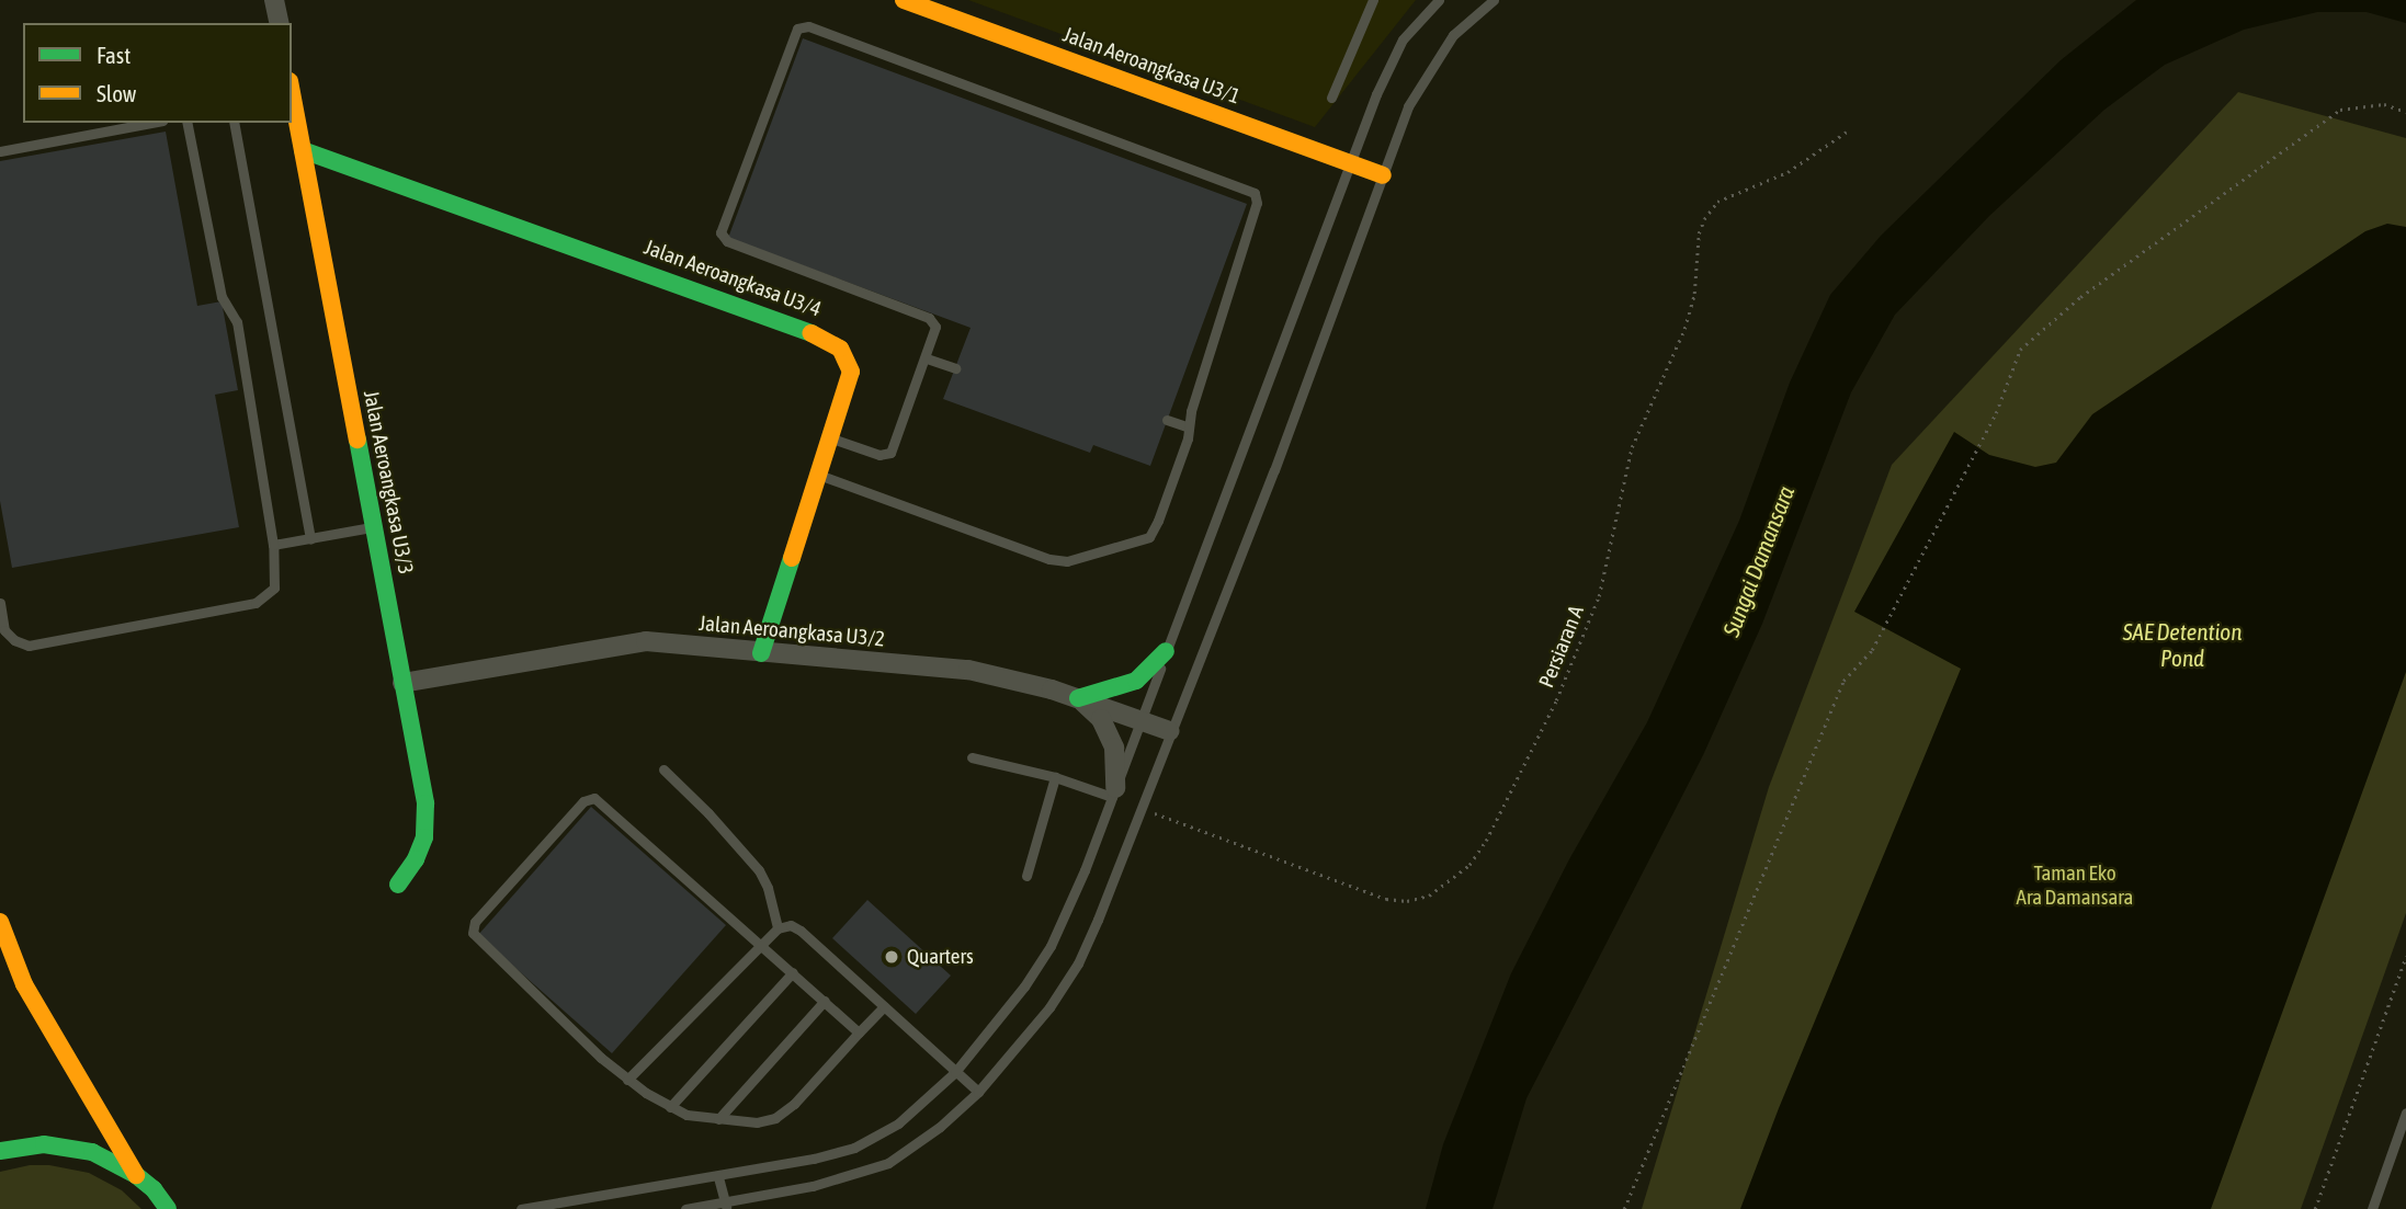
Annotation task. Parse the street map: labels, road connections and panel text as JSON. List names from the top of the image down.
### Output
{
  "streets": {
    "street": [
      "Jalan Aeroangkasa U3/1",
      "Jalan Aeroangkasa U3/4",
      "Jalan Aeroangkasa U3/3",
      "Jalan Aeroangkasa U3/2"
    ],
    "path": ["Persiaran A"]
  },
  "crossings": [
    ["Jalan Aeroangkasa U3/4", "Jalan Aeroangkasa U3/3"],
    ["Jalan Aeroangkasa U3/4", "Jalan Aeroangkasa U3/2"],
    ["Jalan Aeroangkasa U3/3", "Jalan Aeroangkasa U3/2"]
  ],
  "water": ["Sungai Damansara", "SAE Detention Pond"],
  "parks": ["Taman Eko Ara Damansara"],
  "places": ["Quarters"],
  "legend": ["Fast", "Slow"]
}
